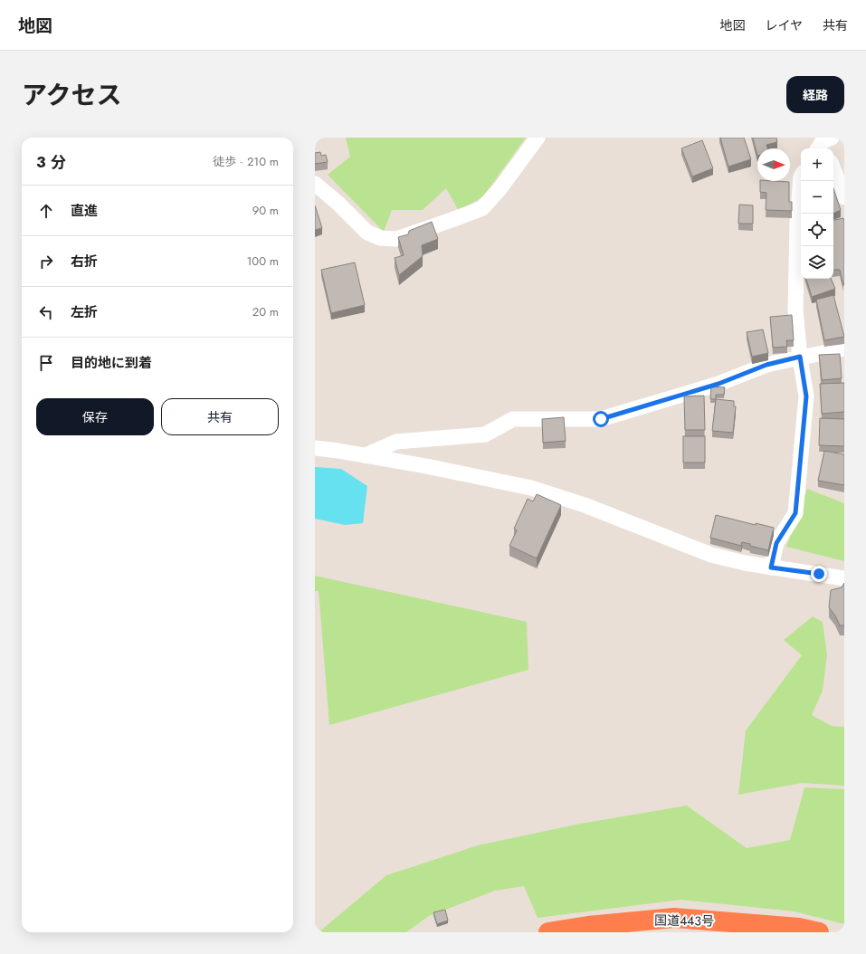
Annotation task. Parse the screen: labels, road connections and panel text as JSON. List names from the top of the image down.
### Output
{
  "streets": {
    "highway": ["国道443号"]
  },
  "north": "right",
  "page": {
    "header": "地図",
    "nav": ["地図", "レイヤ", "共有"],
    "title": "アクセス",
    "buttons": [
      "経路",
      ["保存", "共有"]
    ],
    "heading": ["3 分", "徒歩 · 210 m"],
    "map_buttons": ["+", "−"],
    "list": [
      ["直進", "90 m"],
      ["右折", "100 m"],
      ["左折", "20 m"],
      "目的地に到着"
    ]
  }
}
